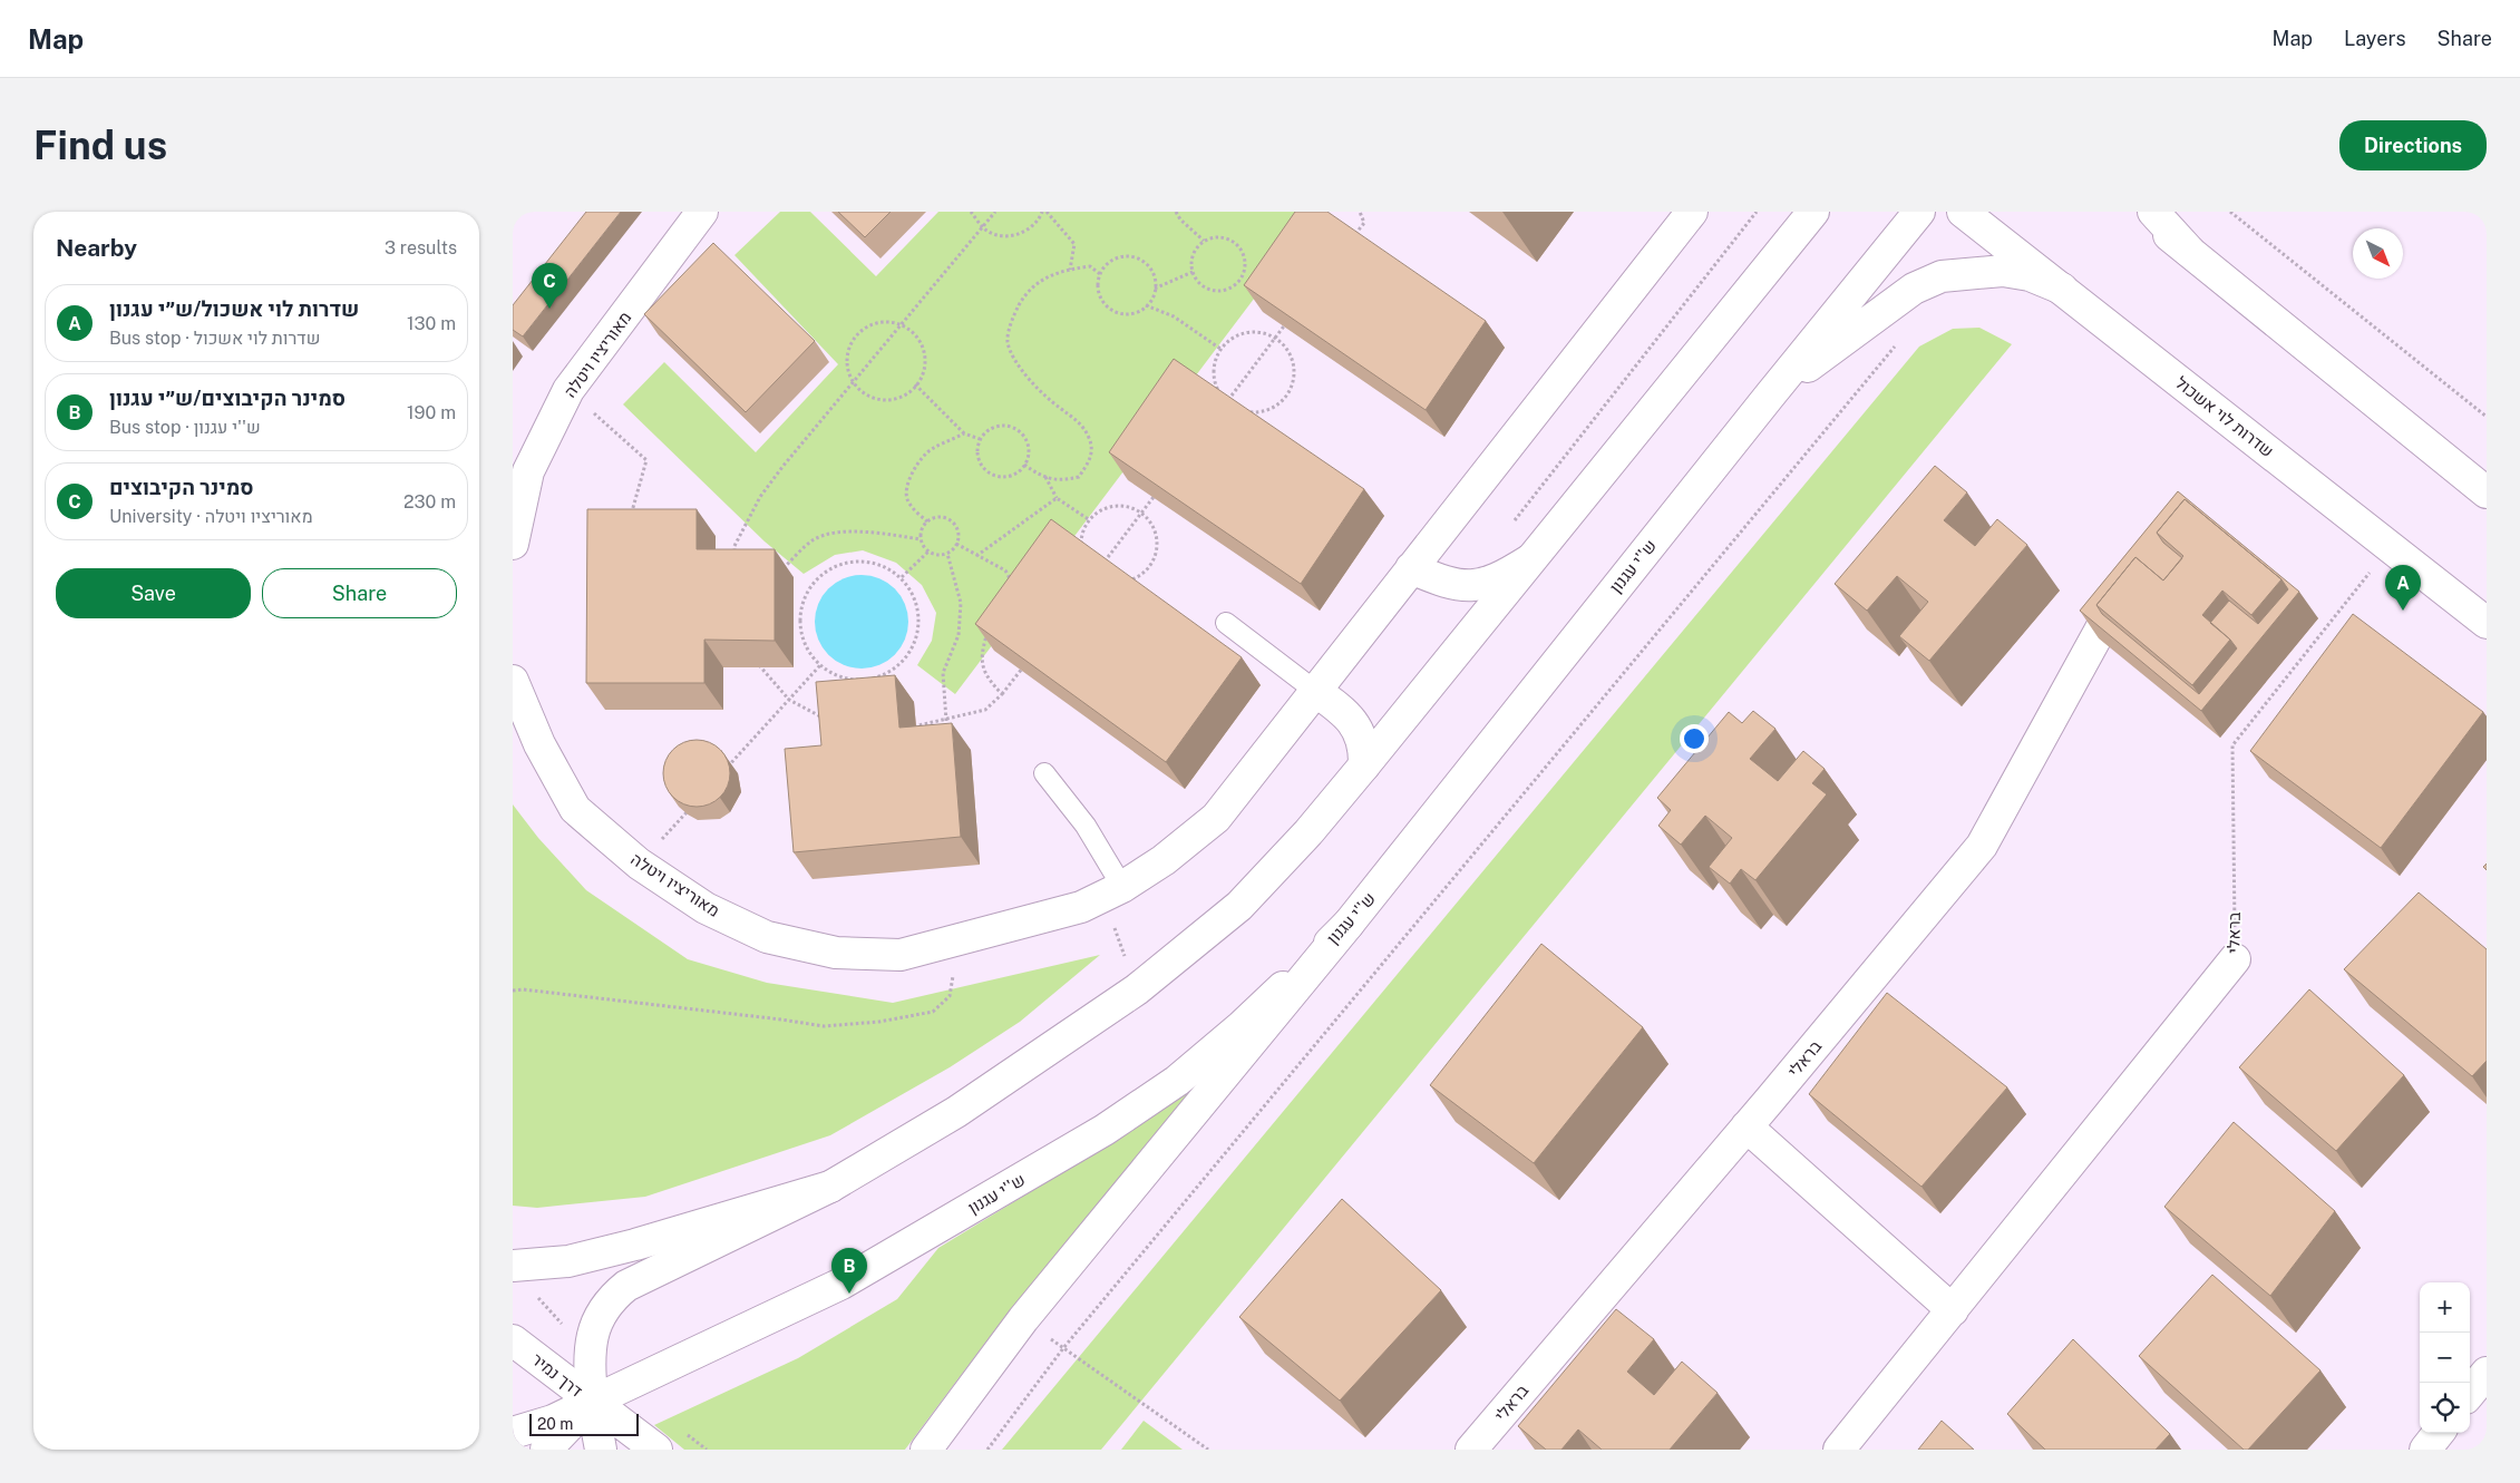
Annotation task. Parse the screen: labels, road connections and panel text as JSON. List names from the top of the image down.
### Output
{
  "streets": {
    "main road": [
      "מאוריציו ויטלה",
      "שדרות לוי אשכול",
      "ש''י עגנון",
      "בראלי",
      "דרך נמיר"
    ]
  },
  "crossings": [
    ["שדרות לוי אשכול", "בראלי"],
    ["ש''י עגנון", "דרך נמיר"]
  ],
  "scale_bar": "20 m",
  "north": "bottom right",
  "page": {
    "header": "Map",
    "nav": ["Map", "Layers", "Share"],
    "buttons": [
      "Directions",
      ["Save", "Share"]
    ],
    "title": "Find us",
    "heading": ["Nearby", "3 results"],
    "pins": ["C", "A", "B"],
    "list": [
      {
        "mark": "A",
        "name": "שדרות לוי אשכול/ש״י עגנון",
        "note": "Bus stop · שדרות לוי אשכול",
        "value": "130 m"
      },
      {
        "mark": "B",
        "name": "סמינר הקיבוצים/ש״י עגנון",
        "note": "Bus stop · ש''י עגנון",
        "value": "190 m"
      },
      {
        "mark": "C",
        "name": "סמינר הקיבוצים",
        "note": "University · מאוריציו ויטלה",
        "value": "230 m"
      }
    ],
    "map_buttons": ["+", "−"],
    "scale": "20 m"
  }
}
